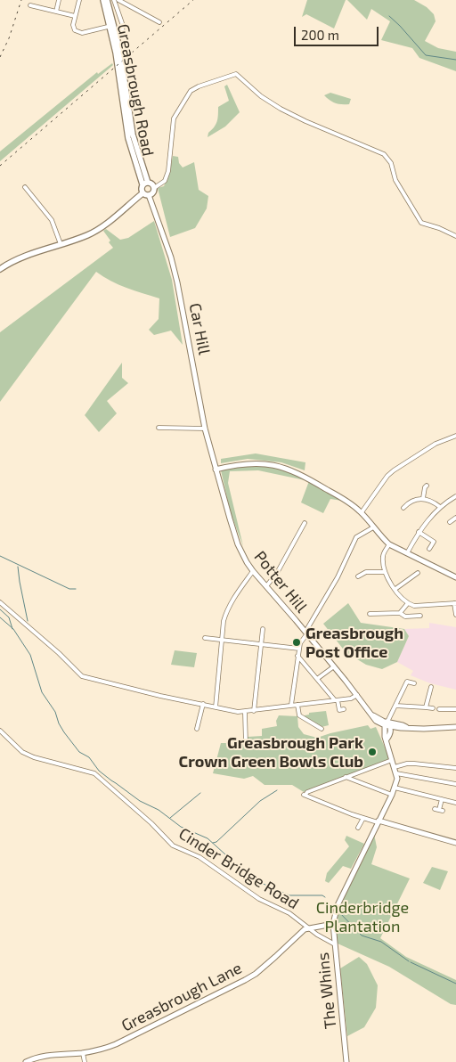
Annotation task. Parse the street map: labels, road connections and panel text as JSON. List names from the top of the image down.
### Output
{
  "streets": {
    "main road": [
      "Greasbrough Road",
      "Car Hill",
      "Potter Hill",
      "The Whins",
      "Greasbrough Lane"
    ],
    "street": ["Cinder Bridge Road"]
  },
  "crossings": [
    ["Greasbrough Road", "Car Hill"],
    ["Car Hill", "Potter Hill"],
    ["Cinder Bridge Road", "The Whins"],
    ["Cinder Bridge Road", "Greasbrough Lane"]
  ],
  "parks": ["Cinderbridge Plantation"],
  "places": ["Greasbrough Post Office", "Greasbrough Park Crown Green Bowls Club"],
  "scale_bar": "200 m"
}
